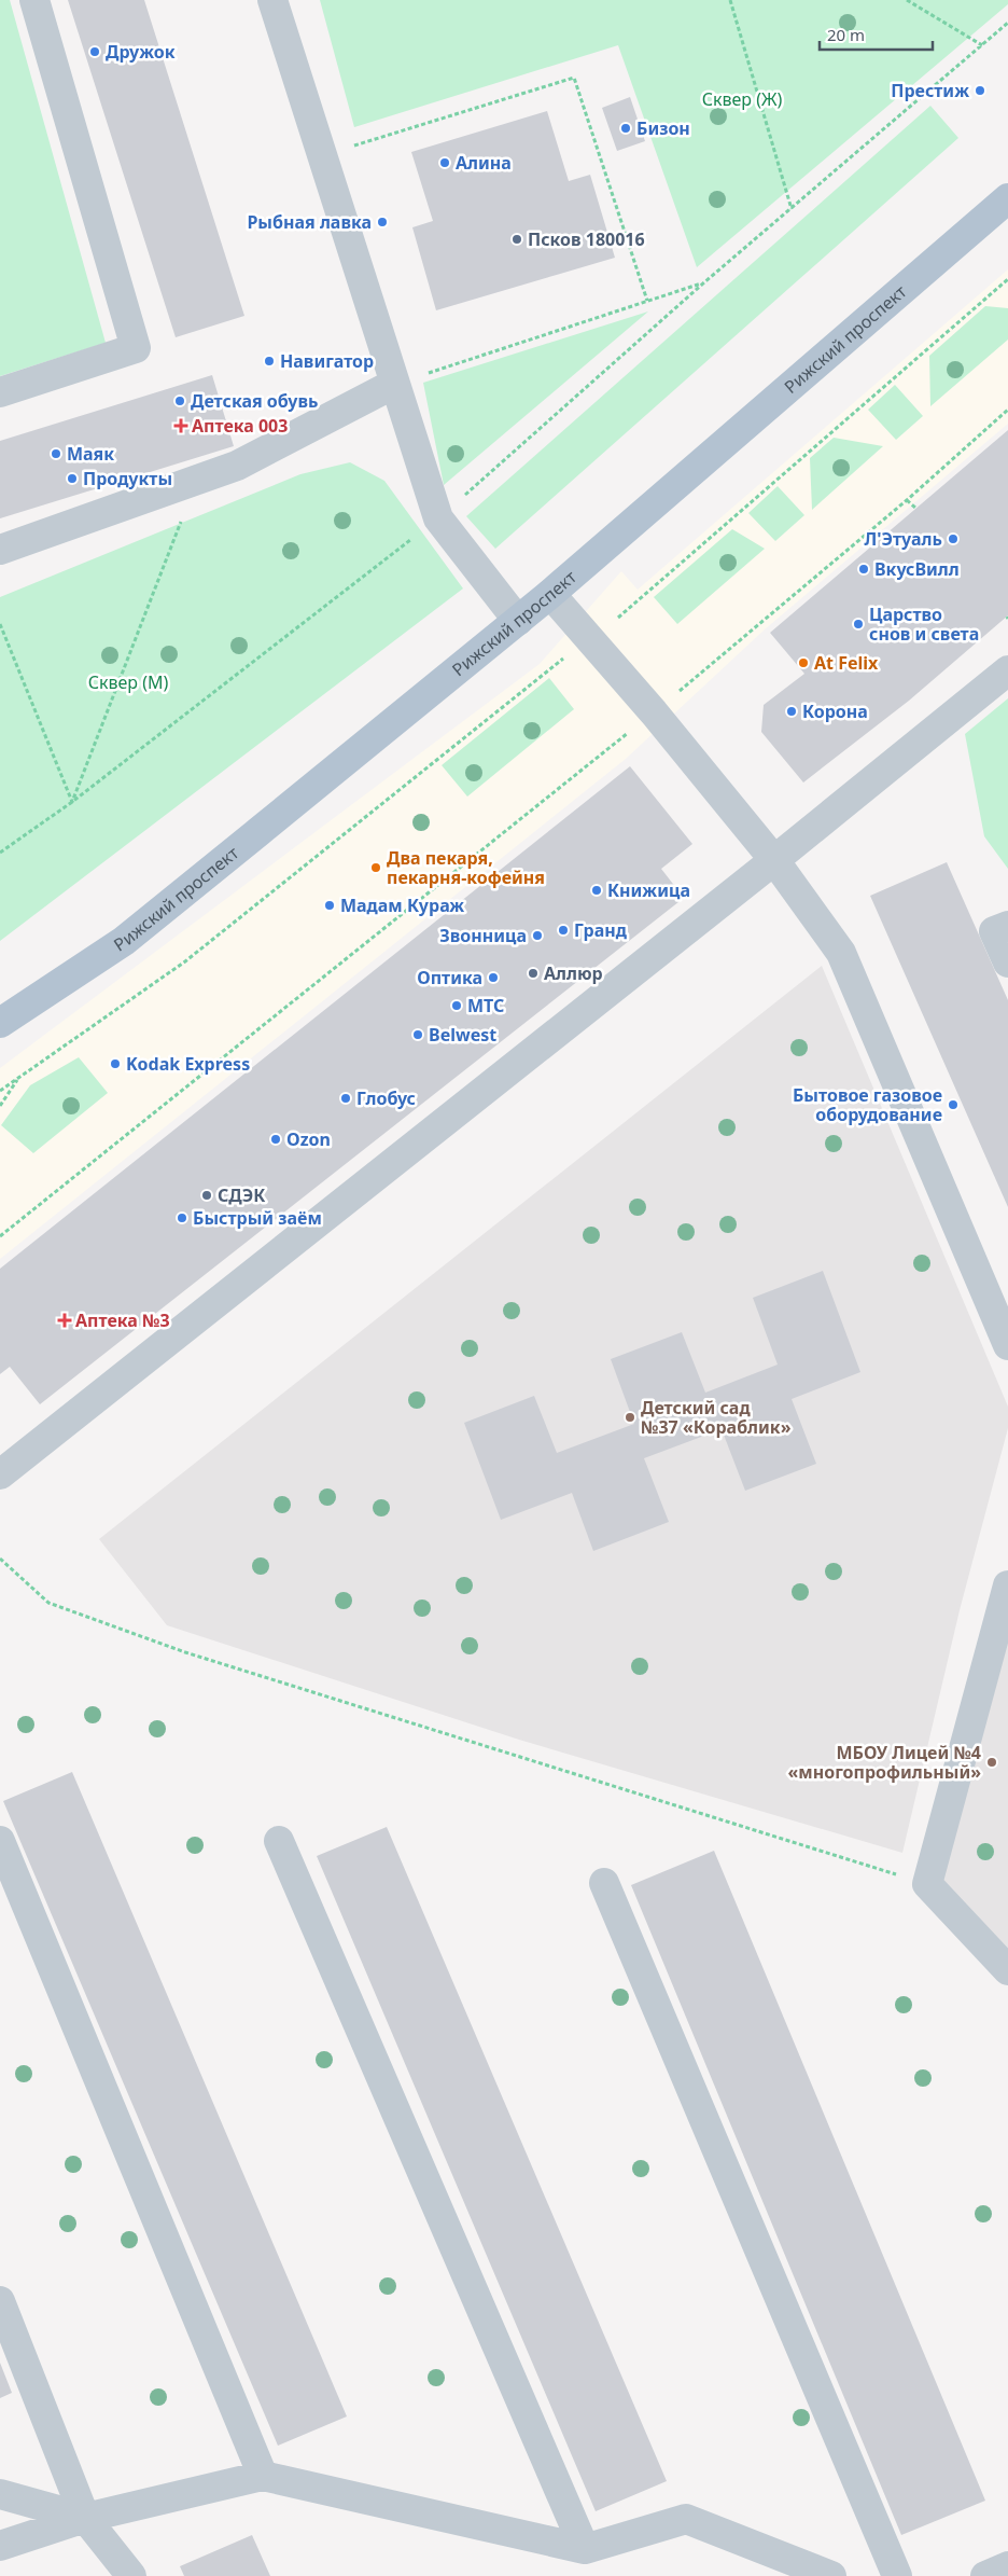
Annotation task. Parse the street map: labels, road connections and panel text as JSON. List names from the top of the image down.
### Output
{
  "streets": {
    "main road": ["Рижский проспект"]
  },
  "parks": ["Сквер (Ж)", "Сквер (М)"],
  "places": {
    "other": [
      "Дружок",
      "Престиж",
      "Бизон",
      "Алина",
      "Рыбная лавка",
      "Псков 180016",
      "Навигатор",
      "Детская обувь",
      "Маяк",
      "Продукты",
      "Л'Этуаль",
      "ВкусВилл",
      "Царство снов и света",
      "At Felix",
      "Корона",
      "Два пекаря, пекарня-кофейня",
      "Книжица",
      "Мадам Кураж",
      "Гранд",
      "Звонница",
      "Аллюр",
      "Оптика",
      "МТС",
      "Belwest",
      "Kodak Express",
      "Глобус",
      "Бытовое газовое оборудование",
      "Ozon",
      "СДЭК",
      "Быстрый заём",
      "Детский сад №37 «Кораблик»",
      "МБОУ Лицей №4 «многопрофильный»"
    ],
    "health": ["Аптека 003", "Аптека №3"]
  },
  "scale_bar": "20 m"
}
